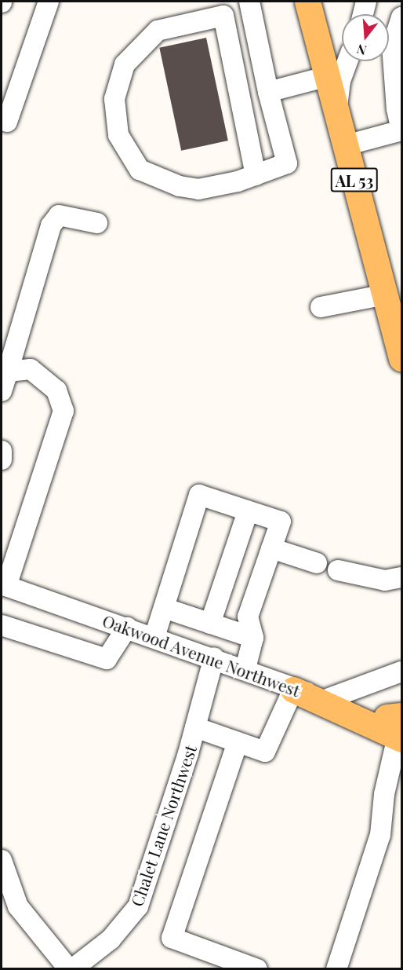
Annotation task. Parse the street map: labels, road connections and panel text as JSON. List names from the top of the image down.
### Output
{
  "streets": {
    "main road": ["AL 53"],
    "street": ["Oakwood Avenue Northwest", "Chalet Lane Northwest"]
  },
  "crossings": [
    ["Oakwood Avenue Northwest", "Chalet Lane Northwest"]
  ],
  "north": "bottom"
}
